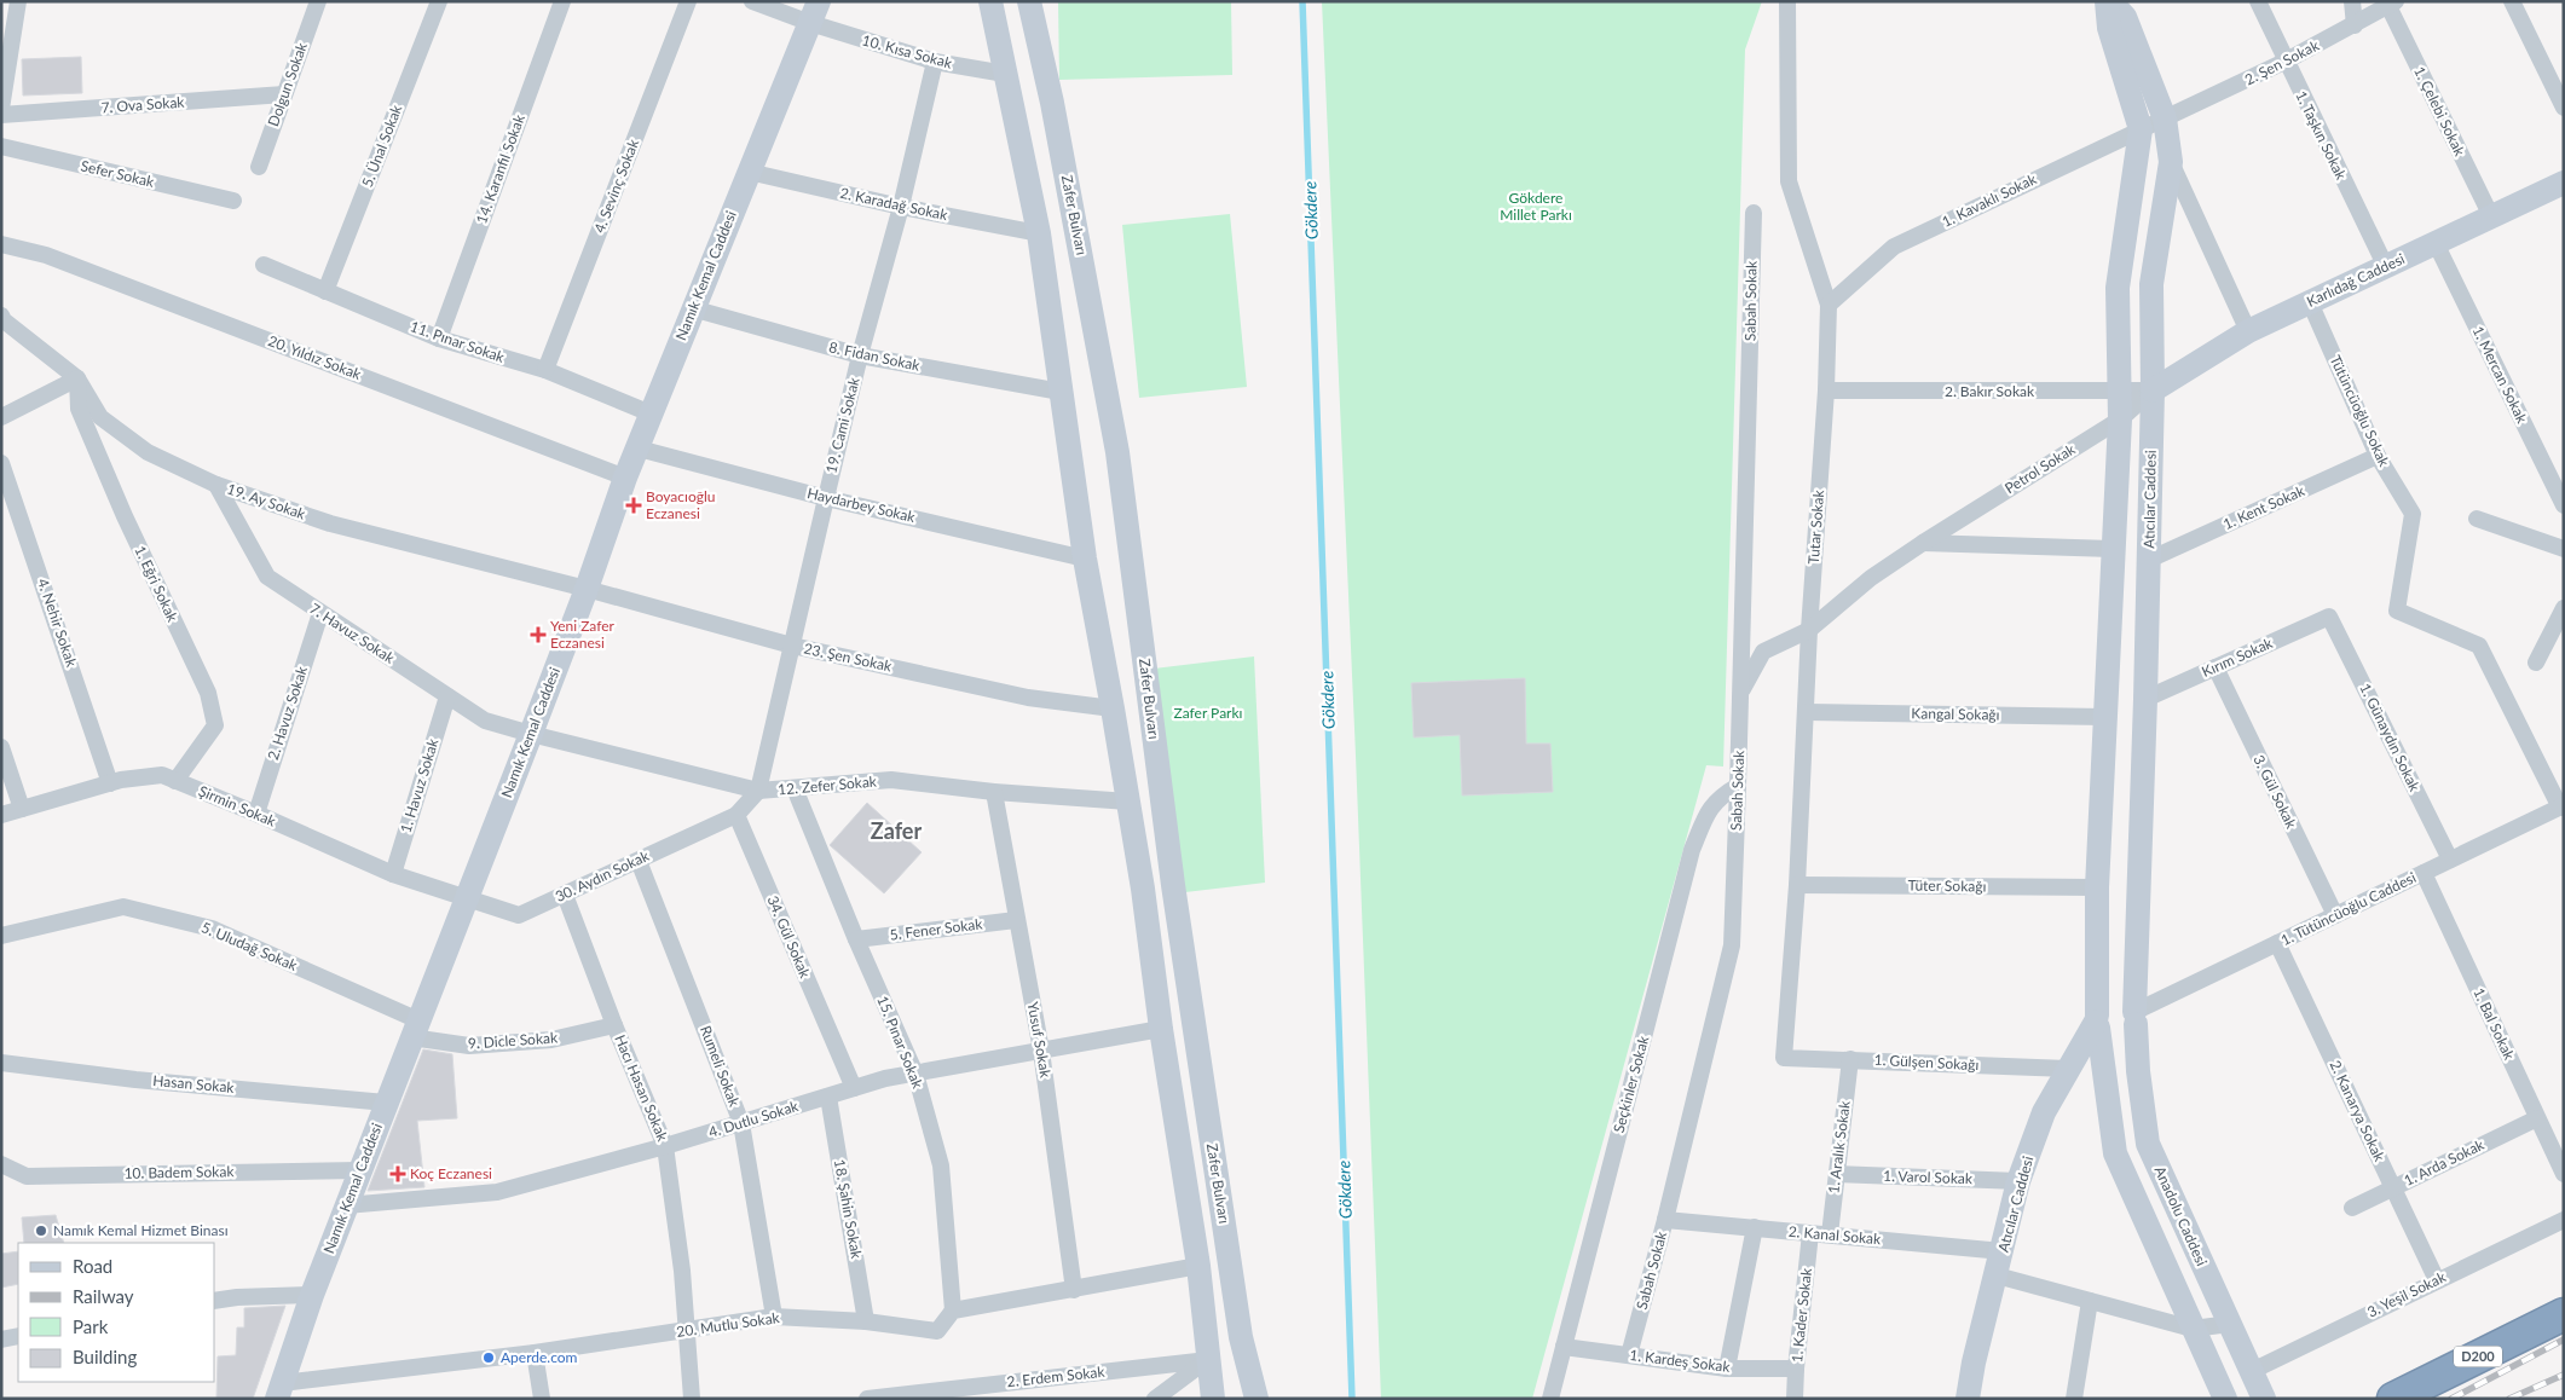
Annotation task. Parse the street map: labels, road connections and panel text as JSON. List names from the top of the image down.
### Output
{
  "streets": {
    "highway": ["D200"],
    "main road": [
      "Zafer Bulvarı",
      "Namık Kemal Caddesi",
      "Karlıdağ Caddesi",
      "Atıcılar Caddesi",
      "Anadolu Caddesi"
    ],
    "street": [
      "10. Kısa Sokak",
      "2. Şen Sokak",
      "Dolgun Sokak",
      "7. Ova Sokak",
      "1. Çelebi Sokak",
      "1. Taşkın Sokak",
      "5. Ünal Sokak",
      "14. Karanfil Sokak",
      "Sefer Sokak",
      "4. Sevinç Sokak",
      "1. Kavaklı Sokak",
      "2. Karadağ Sokak",
      "Sabah Sokak",
      "11. Pınar Sokak",
      "8. Fidan Sokak",
      "20. Yıldız Sokak",
      "1. Mercan Sokak",
      "2. Bakır Sokak",
      "Tütüncüoğlu Sokak",
      "19. Cami Sokak",
      "Petrol Sokak",
      "19. Ay Sokak",
      "Haydarbey Sokak",
      "1. Kent Sokak",
      "Tutar Sokak",
      "1. Eğri Sokak",
      "4. Nehir Sokak",
      "7. Havuz Sokak",
      "23. Şen Sokak",
      "Kırım Sokak",
      "2. Havuz Sokak",
      "Kangal Sokağı",
      "1. Günaydın Sokak",
      "1. Havuz Sokak",
      "12. Zefer Sokak",
      "3. Gül Sokak",
      "Şirmin Sokak",
      "30. Aydın Sokak",
      "Tüter Sokağı",
      "1. Tütüncüoğlu Caddesi",
      "5. Fener Sokak",
      "34. Gül Sokak",
      "5. Uludağ Sokak",
      "1. Bal Sokak",
      "Yusuf Sokak",
      "9. Dicle Sokak",
      "15. Pınar Sokak",
      "1. Gülşen Sokağı",
      "Rumeli Sokak",
      "Hasan Sokak",
      "Seçkinler Sokak",
      "Hacı Hasan Sokak",
      "2. Kanarya Sokak",
      "4. Dutlu Sokak",
      "1. Aralık Sokak",
      "1. Arda Sokak",
      "10. Badem Sokak",
      "1. Varol Sokak",
      "18. Şahin Sokak",
      "2. Kanal Sokak",
      "3. Yeşil Sokak",
      "1. Kader Sokak",
      "20. Mutlu Sokak",
      "1. Kardeş Sokak",
      "2. Erdem Sokak"
    ]
  },
  "crossings": [
    ["10. Kısa Sokak", "Namık Kemal Caddesi"],
    ["10. Kısa Sokak", "19. Cami Sokak"],
    ["2. Şen Sokak", "1. Çelebi Sokak"],
    ["2. Şen Sokak", "1. Taşkın Sokak"],
    ["2. Şen Sokak", "1. Kavaklı Sokak"],
    ["2. Şen Sokak", "Atıcılar Caddesi"],
    ["Dolgun Sokak", "7. Ova Sokak"],
    ["1. Çelebi Sokak", "Karlıdağ Caddesi"],
    ["1. Taşkın Sokak", "Karlıdağ Caddesi"],
    ["5. Ünal Sokak", "11. Pınar Sokak"],
    ["14. Karanfil Sokak", "11. Pınar Sokak"],
    ["4. Sevinç Sokak", "11. Pınar Sokak"],
    ["1. Kavaklı Sokak", "Atıcılar Caddesi"],
    ["1. Kavaklı Sokak", "Tutar Sokak"],
    ["2. Karadağ Sokak", "Namık Kemal Caddesi"],
    ["2. Karadağ Sokak", "19. Cami Sokak"],
    ["Namık Kemal Caddesi", "11. Pınar Sokak"],
    ["Namık Kemal Caddesi", "8. Fidan Sokak"],
    ["Namık Kemal Caddesi", "20. Yıldız Sokak"],
    ["Namık Kemal Caddesi", "19. Ay Sokak"],
    ["Namık Kemal Caddesi", "Haydarbey Sokak"],
    ["Namık Kemal Caddesi", "7. Havuz Sokak"],
    ["Namık Kemal Caddesi", "23. Şen Sokak"],
    ["Namık Kemal Caddesi", "12. Zefer Sokak"],
    ["Namık Kemal Caddesi", "Şirmin Sokak"],
    ["Namık Kemal Caddesi", "30. Aydın Sokak"],
    ["Namık Kemal Caddesi", "5. Uludağ Sokak"],
    ["Namık Kemal Caddesi", "9. Dicle Sokak"],
    ["Namık Kemal Caddesi", "Hasan Sokak"],
    ["Namık Kemal Caddesi", "4. Dutlu Sokak"],
    ["Namık Kemal Caddesi", "10. Badem Sokak"],
    ["Namık Kemal Caddesi", "20. Mutlu Sokak"],
    ["Karlıdağ Caddesi", "1. Mercan Sokak"],
    ["Karlıdağ Caddesi", "2. Bakır Sokak"],
    ["Karlıdağ Caddesi", "Tütüncüoğlu Sokak"],
    ["Karlıdağ Caddesi", "Petrol Sokak"],
    ["Karlıdağ Caddesi", "Atıcılar Caddesi"],
    ["Sabah Sokak", "Petrol Sokak"],
    ["Sabah Sokak", "Seçkinler Sokak"],
    ["Sabah Sokak", "2. Kanal Sokak"],
    ["Sabah Sokak", "1. Kardeş Sokak"],
    ["8. Fidan Sokak", "19. Cami Sokak"],
    ["2. Bakır Sokak", "Petrol Sokak"],
    ["2. Bakır Sokak", "Atıcılar Caddesi"],
    ["2. Bakır Sokak", "Tutar Sokak"],
    ["Tütüncüoğlu Sokak", "1. Kent Sokak"],
    ["Tütüncüoğlu Sokak", "1. Tütüncüoğlu Caddesi"],
    ["19. Cami Sokak", "Haydarbey Sokak"],
    ["19. Cami Sokak", "23. Şen Sokak"],
    ["19. Cami Sokak", "12. Zefer Sokak"],
    ["Petrol Sokak", "Atıcılar Caddesi"],
    ["Petrol Sokak", "Tutar Sokak"],
    ["Atıcılar Caddesi", "1. Kent Sokak"],
    ["Atıcılar Caddesi", "Kırım Sokak"],
    ["Atıcılar Caddesi", "Kangal Sokağı"],
    ["Atıcılar Caddesi", "Tüter Sokağı"],
    ["Atıcılar Caddesi", "1. Tütüncüoğlu Caddesi"],
    ["Atıcılar Caddesi", "1. Gülşen Sokağı"],
    ["Atıcılar Caddesi", "1. Varol Sokak"],
    ["Atıcılar Caddesi", "Anadolu Caddesi"],
    ["Atıcılar Caddesi", "2. Kanal Sokak"],
    ["19. Ay Sokak", "1. Eğri Sokak"],
    ["19. Ay Sokak", "7. Havuz Sokak"],
    ["19. Ay Sokak", "23. Şen Sokak"],
    ["Tutar Sokak", "Kangal Sokağı"],
    ["Tutar Sokak", "Tüter Sokağı"],
    ["Tutar Sokak", "1. Gülşen Sokağı"],
    ["1. Eğri Sokak", "Şirmin Sokak"],
    ["4. Nehir Sokak", "Şirmin Sokak"],
    ["7. Havuz Sokak", "2. Havuz Sokak"],
    ["7. Havuz Sokak", "1. Havuz Sokak"],
    ["7. Havuz Sokak", "12. Zefer Sokak"],
    ["Kırım Sokak", "1. Günaydın Sokak"],
    ["Kırım Sokak", "3. Gül Sokak"],
    ["2. Havuz Sokak", "Şirmin Sokak"],
    ["1. Günaydın Sokak", "1. Tütüncüoğlu Caddesi"],
    ["1. Havuz Sokak", "Şirmin Sokak"],
    ["12. Zefer Sokak", "Yusuf Sokak"],
    ["12. Zefer Sokak", "15. Pınar Sokak"],
    ["3. Gül Sokak", "1. Tütüncüoğlu Caddesi"],
    ["Şirmin Sokak", "30. Aydın Sokak"],
    ["30. Aydın Sokak", "34. Gül Sokak"],
    ["30. Aydın Sokak", "Rumeli Sokak"],
    ["30. Aydın Sokak", "Hacı Hasan Sokak"],
    ["1. Tütüncüoğlu Caddesi", "1. Bal Sokak"],
    ["1. Tütüncüoğlu Caddesi", "2. Kanarya Sokak"],
    ["1. Tütüncüoğlu Caddesi", "Anadolu Caddesi"],
    ["5. Fener Sokak", "Yusuf Sokak"],
    ["5. Fener Sokak", "15. Pınar Sokak"],
    ["34. Gül Sokak", "4. Dutlu Sokak"],
    ["5. Uludağ Sokak", "9. Dicle Sokak"],
    ["1. Bal Sokak", "1. Arda Sokak"],
    ["Yusuf Sokak", "4. Dutlu Sokak"],
    ["9. Dicle Sokak", "Hacı Hasan Sokak"],
    ["15. Pınar Sokak", "4. Dutlu Sokak"],
    ["15. Pınar Sokak", "20. Mutlu Sokak"],
    ["1. Gülşen Sokağı", "1. Aralık Sokak"],
    ["Rumeli Sokak", "4. Dutlu Sokak"],
    ["Rumeli Sokak", "20. Mutlu Sokak"],
    ["Seçkinler Sokak", "1. Kardeş Sokak"],
    ["Hacı Hasan Sokak", "4. Dutlu Sokak"],
    ["Hacı Hasan Sokak", "20. Mutlu Sokak"],
    ["2. Kanarya Sokak", "1. Arda Sokak"],
    ["2. Kanarya Sokak", "3. Yeşil Sokak"],
    ["4. Dutlu Sokak", "18. Şahin Sokak"],
    ["1. Aralık Sokak", "1. Varol Sokak"],
    ["1. Aralık Sokak", "2. Kanal Sokak"],
    ["18. Şahin Sokak", "20. Mutlu Sokak"],
    ["Anadolu Caddesi", "3. Yeşil Sokak"],
    ["2. Kanal Sokak", "1. Kader Sokak"],
    ["1. Kader Sokak", "1. Kardeş Sokak"]
  ],
  "districts": ["Zafer"],
  "water": ["Gökdere"],
  "parks": ["Gökdere Millet Parkı", "Zafer Parkı"],
  "places": {
    "health": ["Boyacıoğlu Eczanesi", "Yeni Zafer Eczanesi", "Koç Eczanesi"],
    "other": ["Namık Kemal Hizmet Binası", "Aperde.com"]
  },
  "legend": [
    "Road",
    "Railway",
    "Park",
    "Building"
  ]
}
